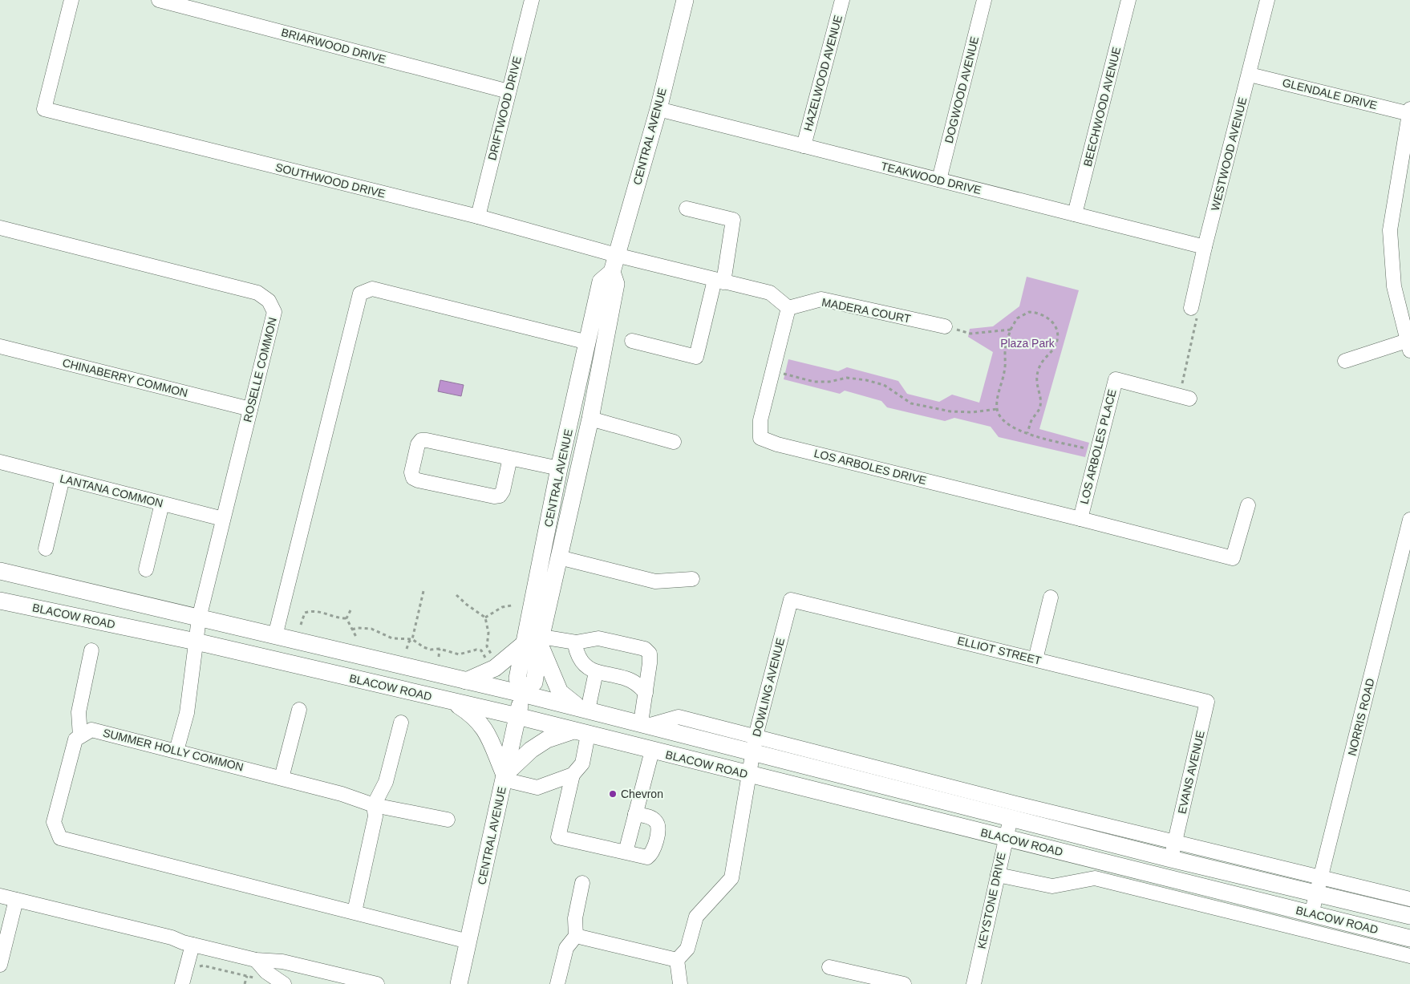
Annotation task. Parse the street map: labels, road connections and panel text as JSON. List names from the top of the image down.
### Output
{
  "streets": {
    "main road": ["CENTRAL AVENUE", "BLACOW ROAD"],
    "street": [
      "BRIARWOOD DRIVE",
      "HAZELWOOD AVENUE",
      "DOGWOOD AVENUE",
      "GLENDALE DRIVE",
      "BEECHWOOD AVENUE",
      "DRIFTWOOD DRIVE",
      "WESTWOOD AVENUE",
      "TEAKWOOD DRIVE",
      "SOUTHWOOD DRIVE",
      "MADERA COURT",
      "ROSELLE COMMON",
      "CHINABERRY COMMON",
      "LOS ARBOLES PLACE",
      "LOS ARBOLES DRIVE",
      "LANTANA COMMON",
      "ELLIOT STREET",
      "DOWLING AVENUE",
      "NORRIS ROAD",
      "SUMMER HOLLY COMMON",
      "EVANS AVENUE",
      "KEYSTONE DRIVE"
    ]
  },
  "crossings": [
    ["BRIARWOOD DRIVE", "DRIFTWOOD DRIVE"],
    ["HAZELWOOD AVENUE", "TEAKWOOD DRIVE"],
    ["DOGWOOD AVENUE", "TEAKWOOD DRIVE"],
    ["GLENDALE DRIVE", "WESTWOOD AVENUE"],
    ["BEECHWOOD AVENUE", "TEAKWOOD DRIVE"],
    ["DRIFTWOOD DRIVE", "SOUTHWOOD DRIVE"],
    ["CENTRAL AVENUE", "TEAKWOOD DRIVE"],
    ["CENTRAL AVENUE", "SOUTHWOOD DRIVE"],
    ["CENTRAL AVENUE", "BLACOW ROAD"],
    ["WESTWOOD AVENUE", "TEAKWOOD DRIVE"],
    ["MADERA COURT", "LOS ARBOLES DRIVE"],
    ["ROSELLE COMMON", "CHINABERRY COMMON"],
    ["ROSELLE COMMON", "LANTANA COMMON"],
    ["ROSELLE COMMON", "BLACOW ROAD"],
    ["ROSELLE COMMON", "SUMMER HOLLY COMMON"],
    ["LOS ARBOLES PLACE", "LOS ARBOLES DRIVE"],
    ["BLACOW ROAD", "DOWLING AVENUE"],
    ["BLACOW ROAD", "NORRIS ROAD"],
    ["BLACOW ROAD", "EVANS AVENUE"],
    ["BLACOW ROAD", "KEYSTONE DRIVE"],
    ["ELLIOT STREET", "DOWLING AVENUE"],
    ["ELLIOT STREET", "EVANS AVENUE"]
  ],
  "parks": ["Plaza Park"],
  "places": ["Chevron"]
}
